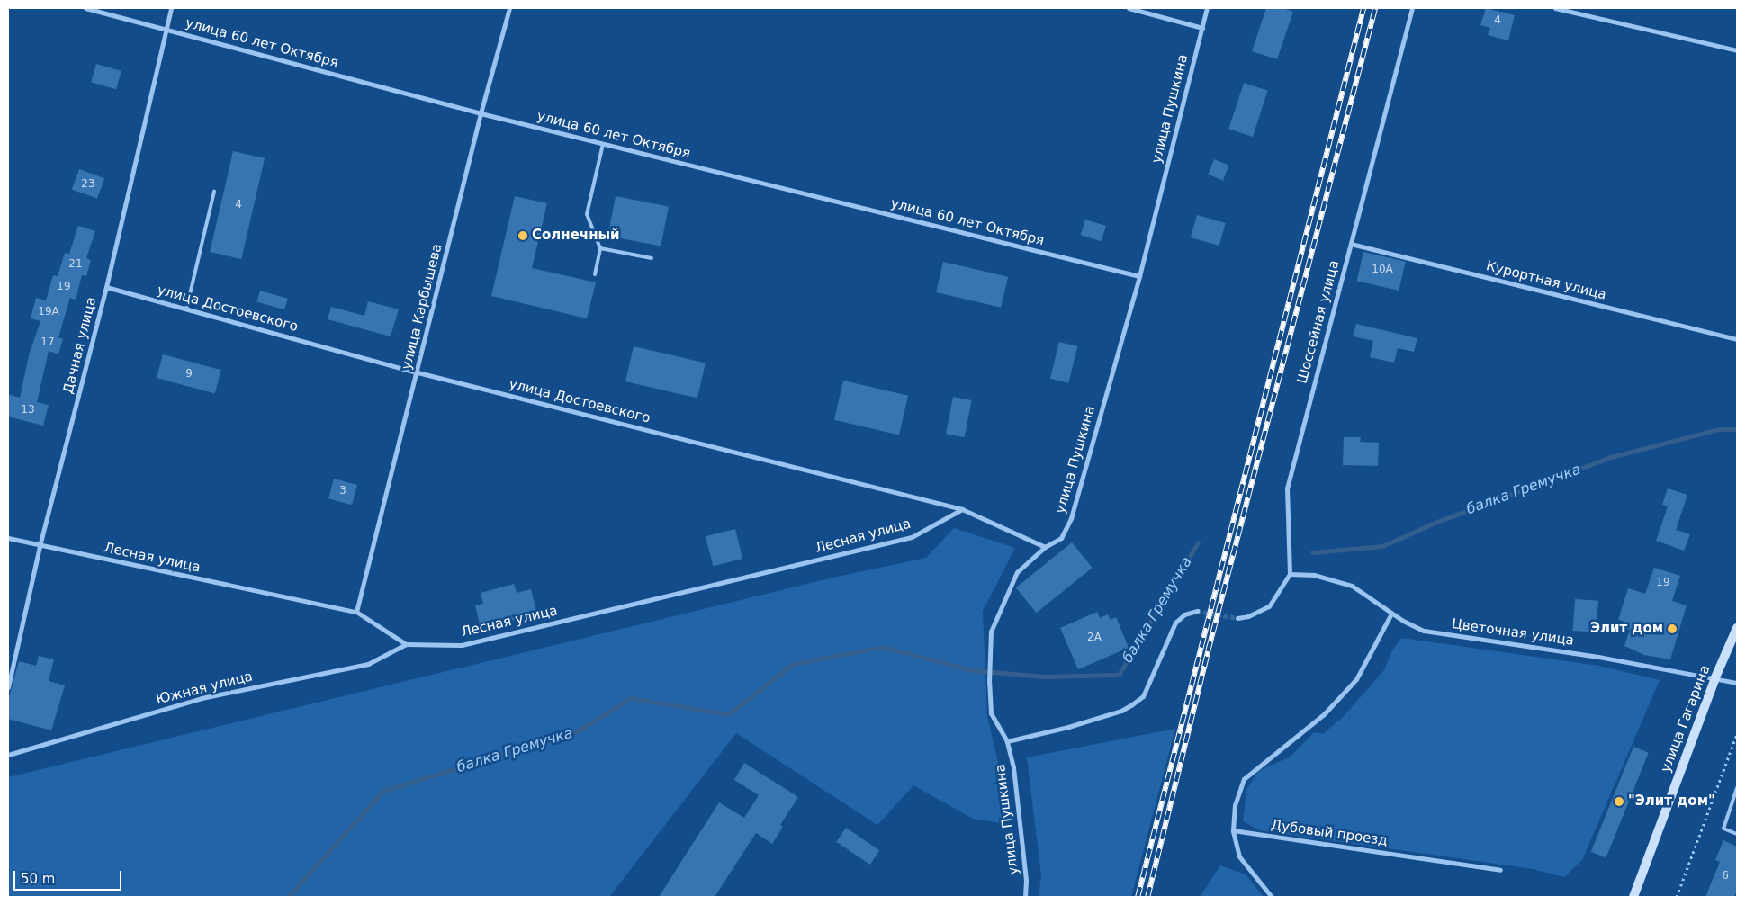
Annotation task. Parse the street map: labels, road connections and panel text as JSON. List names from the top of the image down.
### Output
{
  "streets": {
    "main road": ["улица Гагарина"],
    "street": [
      "улица 60 лет Октября",
      "улица Пушкина",
      "Курортная улица",
      "улица Карбышева",
      "улица Достоевского",
      "Шоссейная улица",
      "Дачная улица",
      "Лесная улица",
      "Цветочная улица",
      "Южная улица",
      "Дубовый проезд"
    ]
  },
  "crossings": [
    ["улица 60 лет Октября", "улица Пушкина"],
    ["улица 60 лет Октября", "улица Карбышева"],
    ["улица 60 лет Октября", "Дачная улица"],
    ["улица Пушкина", "улица Достоевского"],
    ["Курортная улица", "Шоссейная улица"],
    ["улица Карбышева", "улица Достоевского"],
    ["улица Карбышева", "Лесная улица"],
    ["улица Достоевского", "Дачная улица"],
    ["улица Достоевского", "Лесная улица"],
    ["Шоссейная улица", "Цветочная улица"],
    ["Дачная улица", "Лесная улица"],
    ["Лесная улица", "Южная улица"],
    ["Цветочная улица", "улица Гагарина"]
  ],
  "water": ["балка Гремучка"],
  "places": ["Солнечный", "Элит дом", "\"Элит дом\""],
  "house_numbers": [
    "4",
    "23",
    "4",
    "21",
    "10А",
    "19",
    "19А",
    "17",
    "9",
    "13",
    "3",
    "19",
    "2А",
    "6"
  ],
  "scale_bar": "50 m"
}
